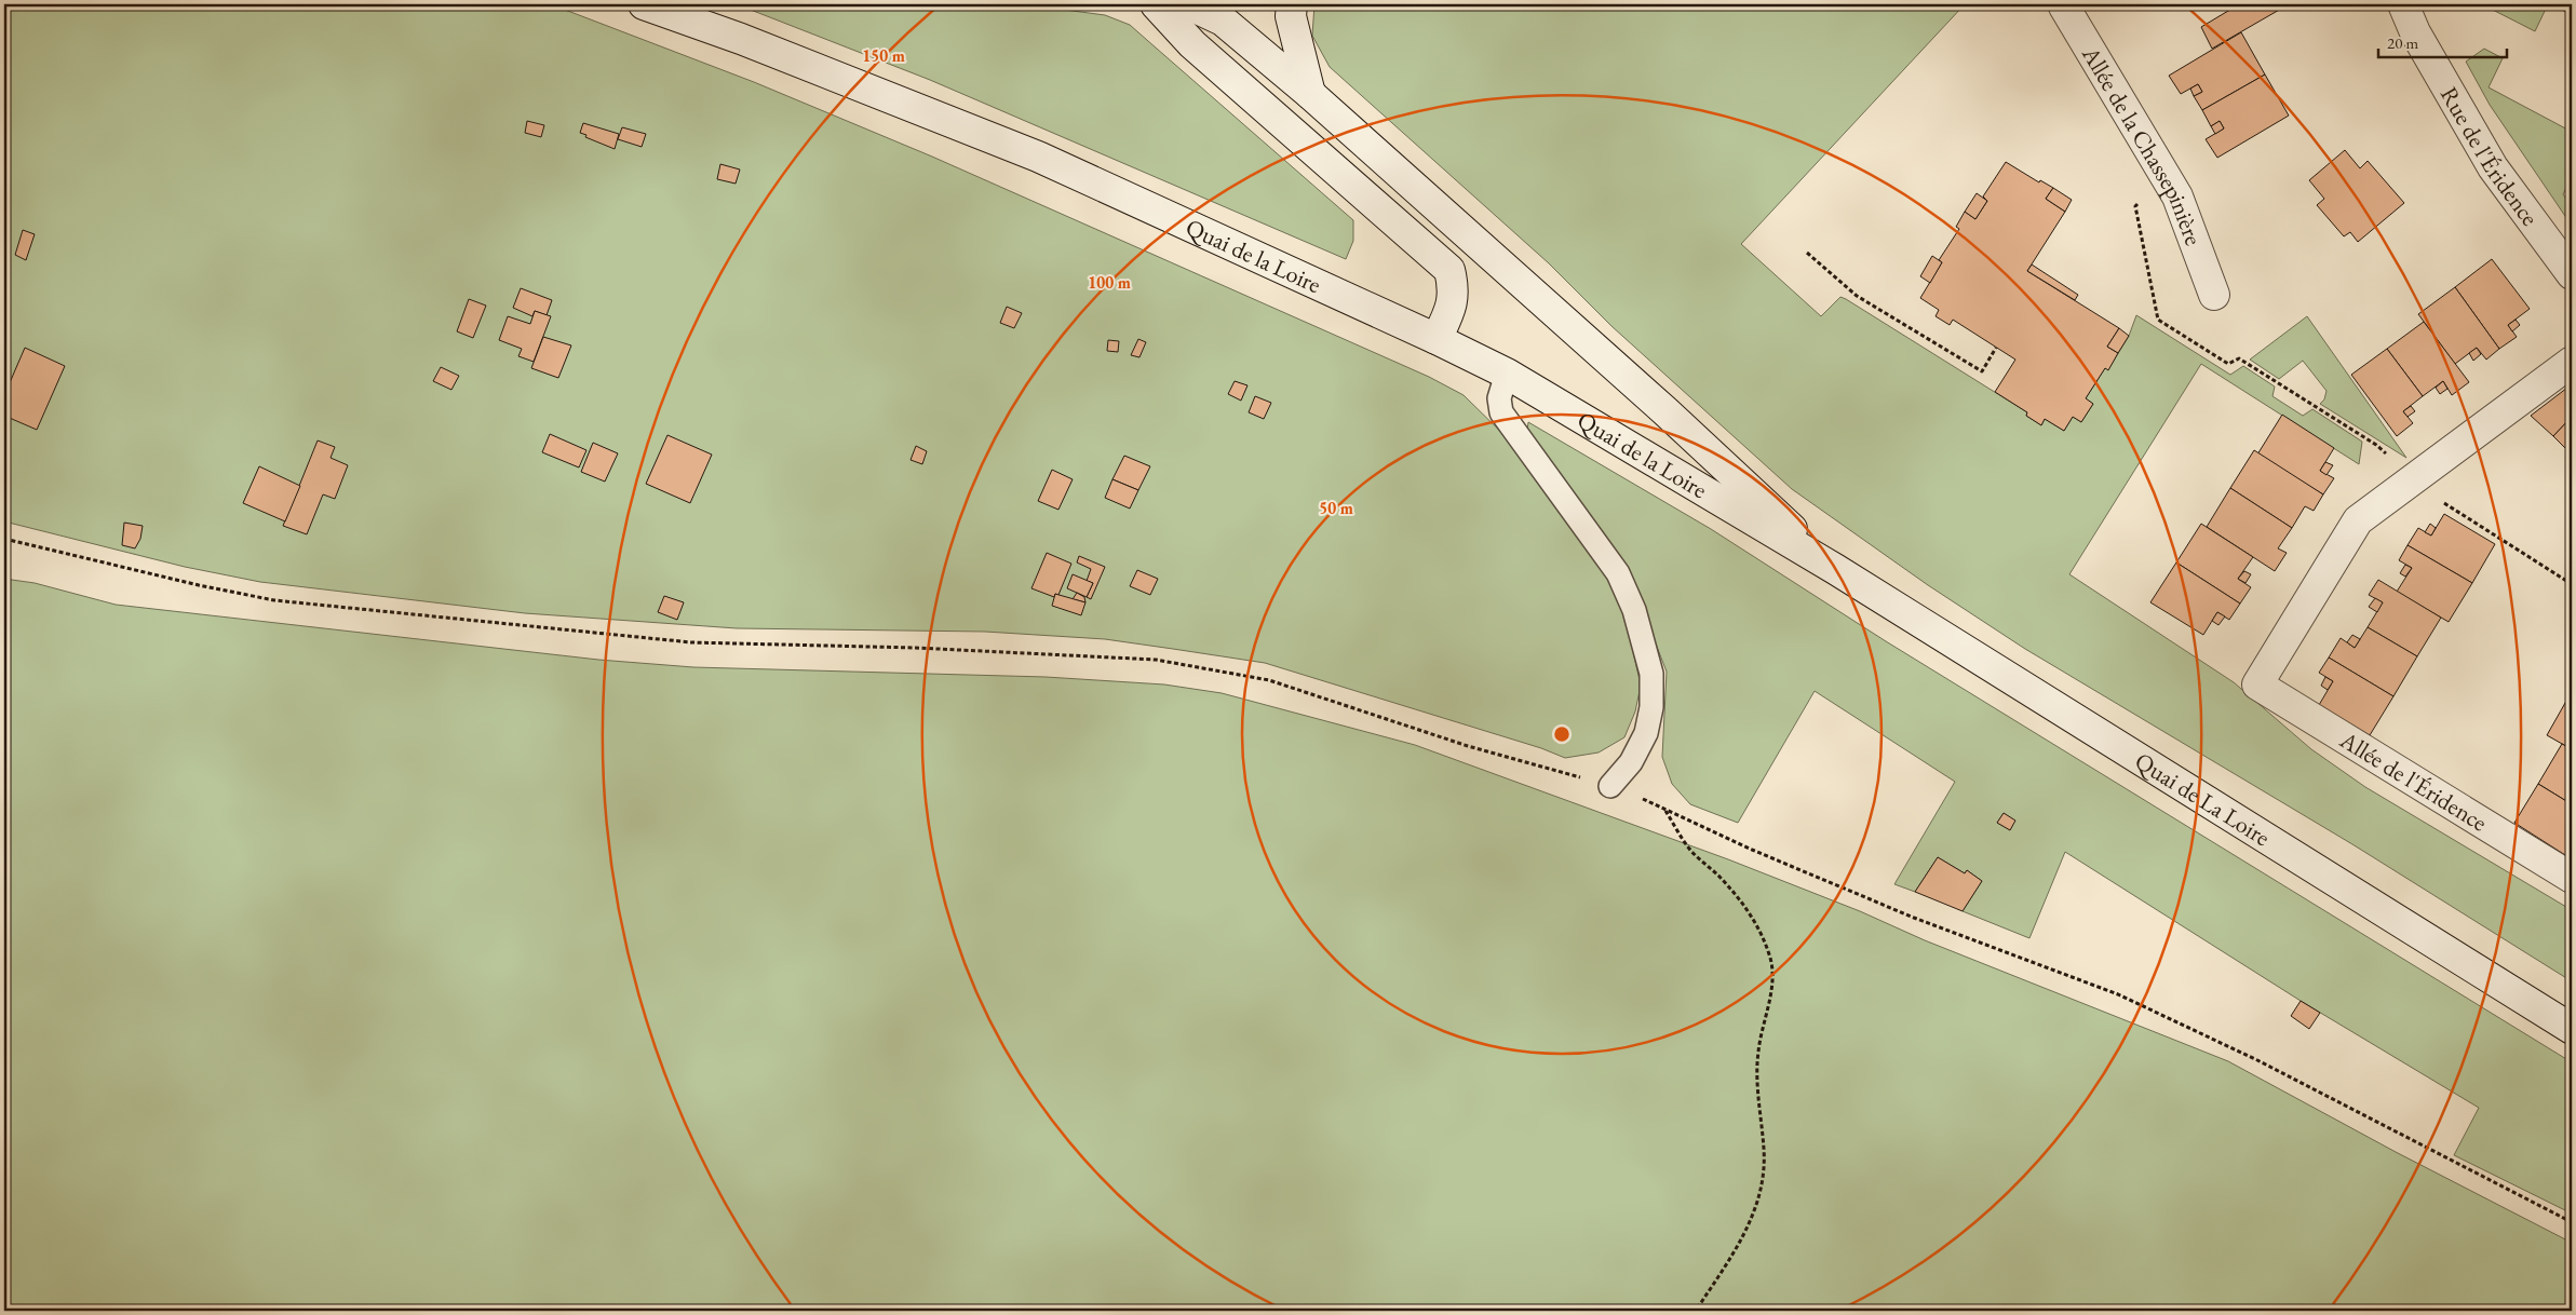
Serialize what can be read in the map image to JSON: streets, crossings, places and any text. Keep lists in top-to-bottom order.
{
  "streets": {
    "main road": [
      "Allée de la Chassepinière",
      "Rue de l'Éridence",
      "Quai de la Loire",
      "Allée de l'Éridence",
      "Quai de La Loire"
    ]
  },
  "crossings": [
    ["Quai de la Loire", "Quai de La Loire"]
  ],
  "scale_bar": "20 m",
  "rings": ["150 m", "100 m", "50 m"]
}
